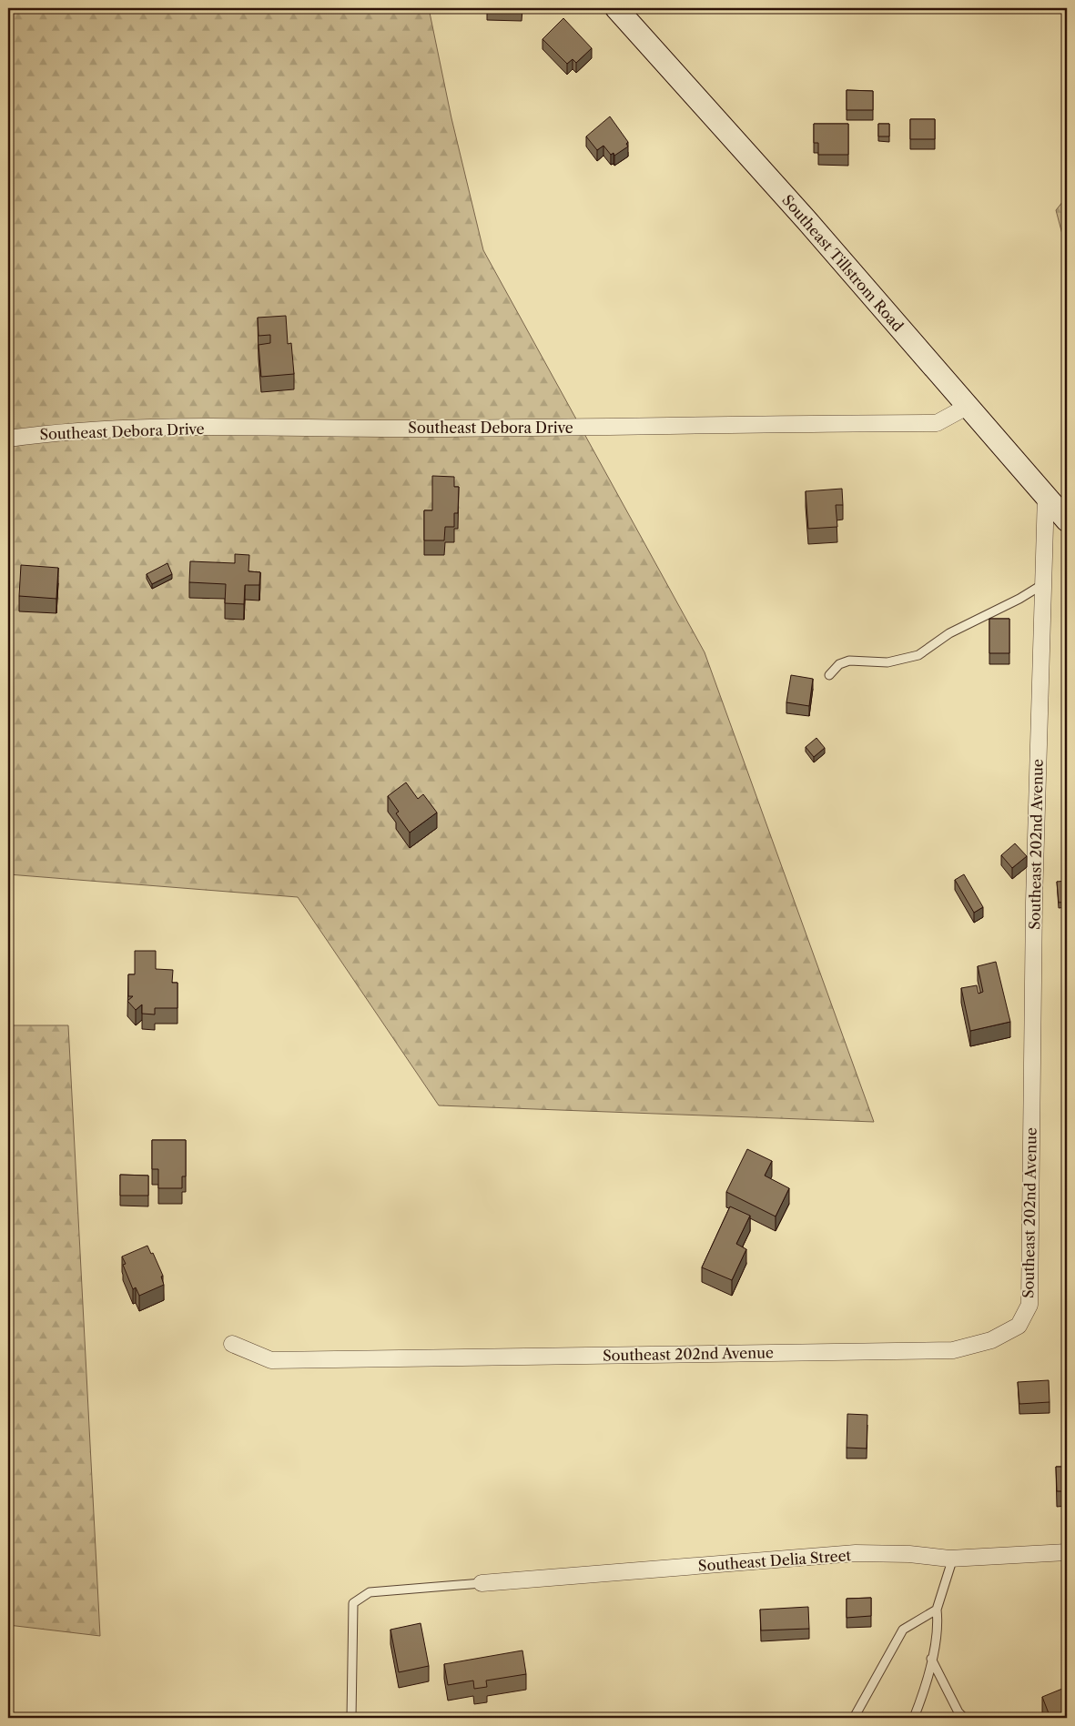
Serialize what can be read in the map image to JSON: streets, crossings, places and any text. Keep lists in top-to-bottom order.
{
  "streets": {
    "main road": ["Southeast Tillstrom Road"],
    "street": ["Southeast Debora Drive", "Southeast 202nd Avenue", "Southeast Delia Street"]
  },
  "crossings": [
    ["Southeast Tillstrom Road", "Southeast Debora Drive"],
    ["Southeast Tillstrom Road", "Southeast 202nd Avenue"]
  ]
}
